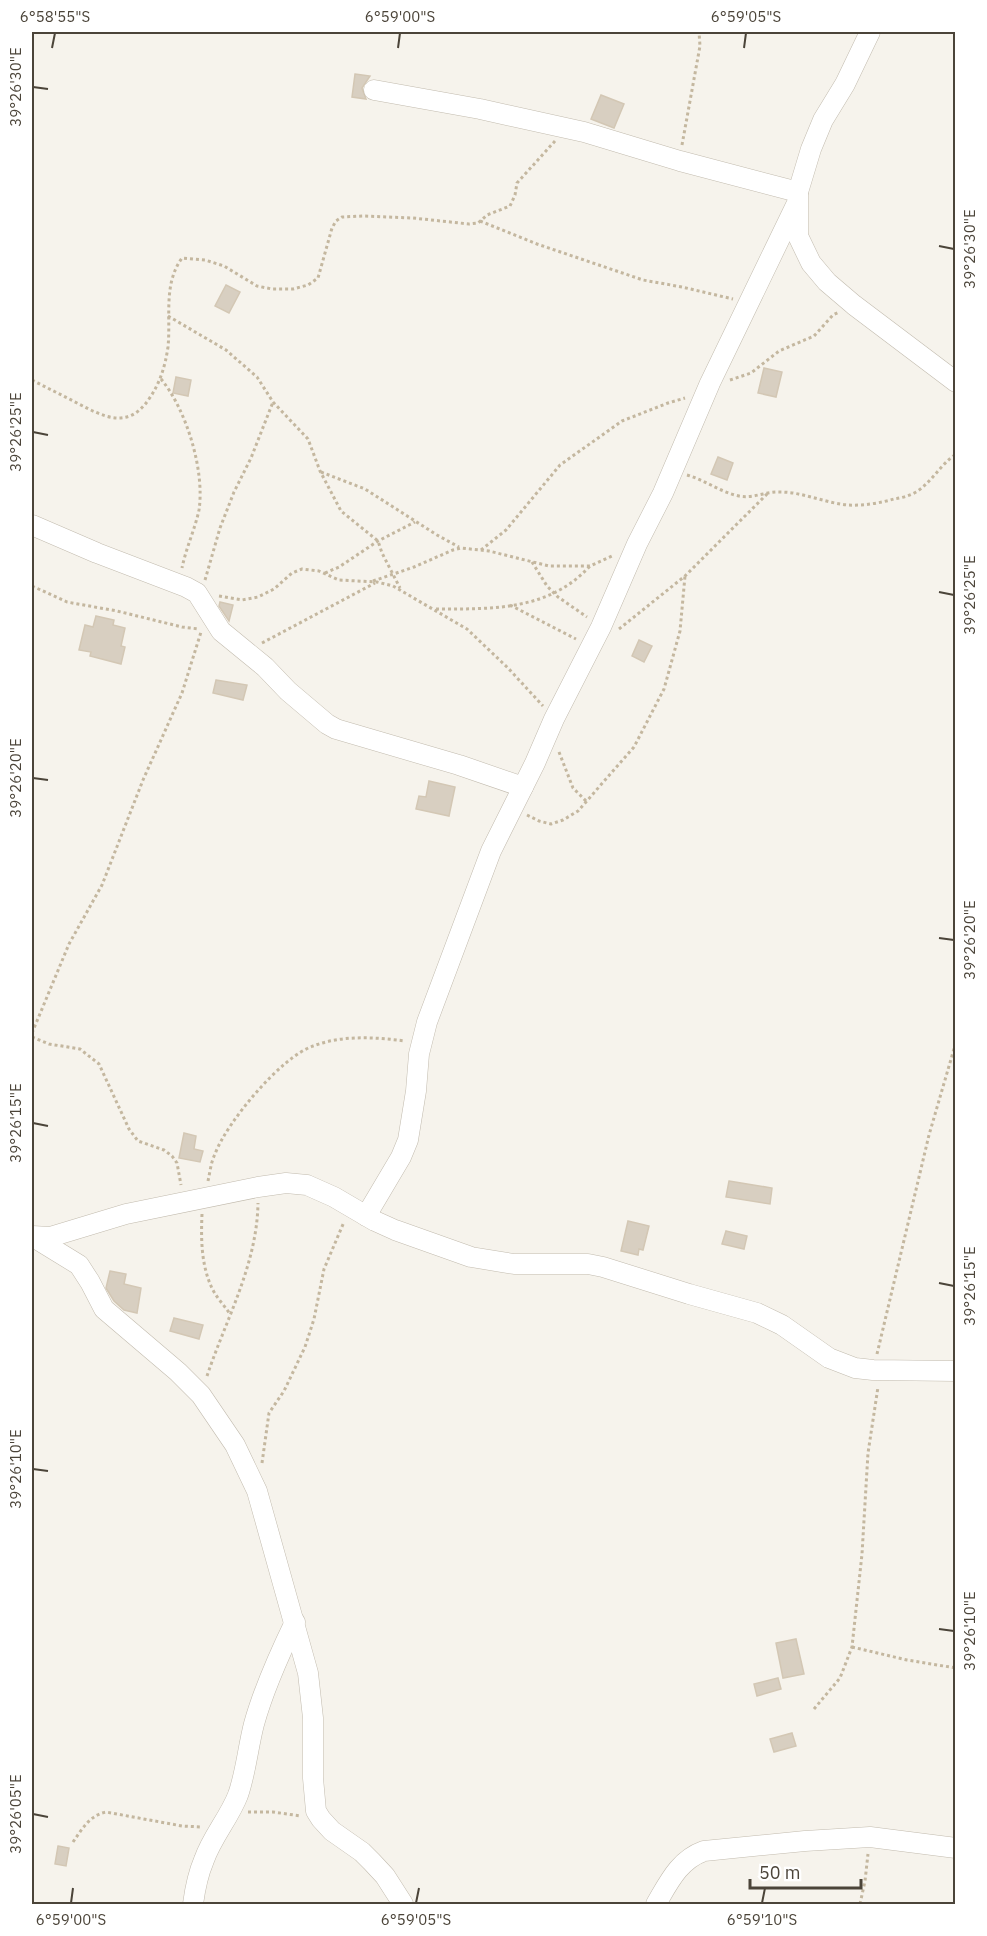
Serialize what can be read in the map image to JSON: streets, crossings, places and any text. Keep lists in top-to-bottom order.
{
  "scale_bar": "50 m",
  "coordinates": [
    "6°58'55\"S",
    "6°59'00\"S",
    "6°59'05\"S",
    "39°26'30\"E",
    "39°26'25\"E",
    "39°26'20\"E",
    "39°26'15\"E",
    "39°26'10\"E",
    "39°26'05\"E",
    "6°59'10\"S"
  ]
}
